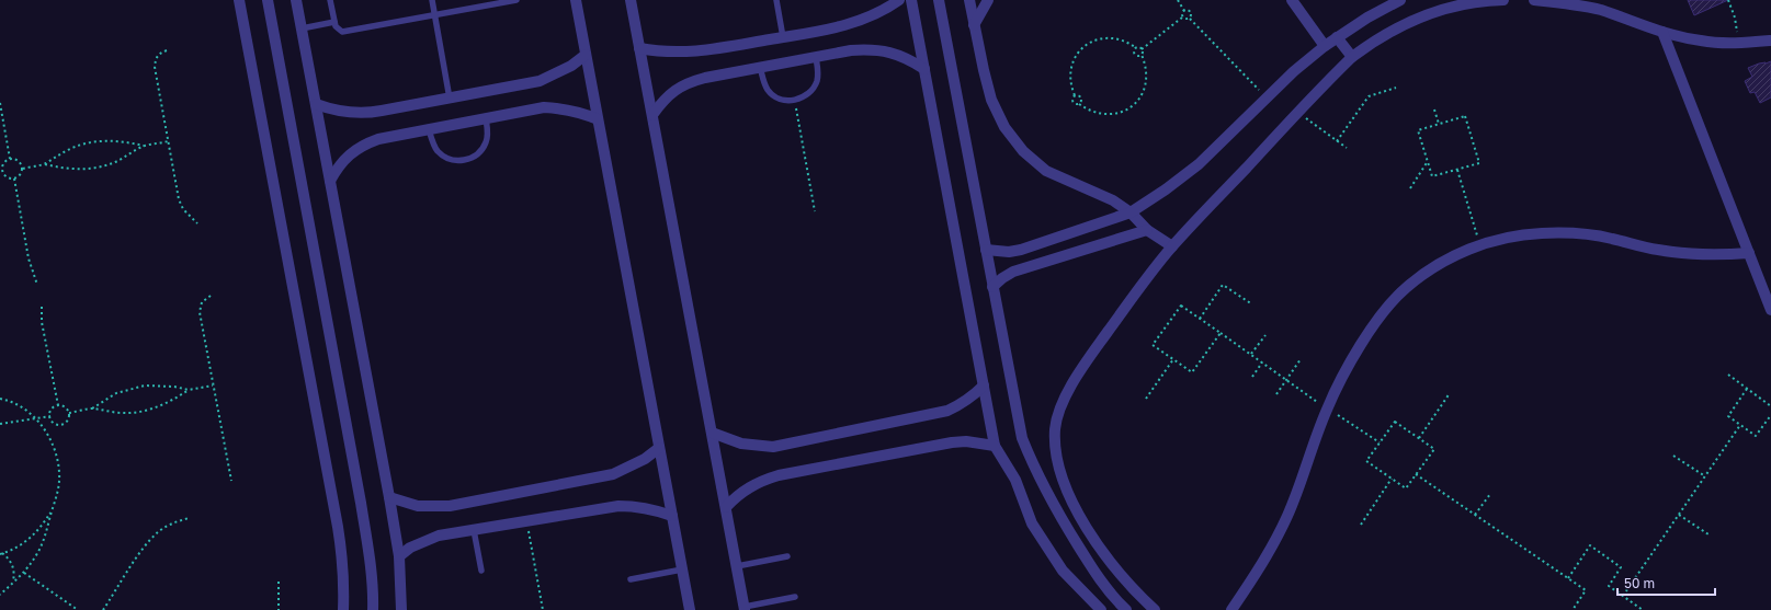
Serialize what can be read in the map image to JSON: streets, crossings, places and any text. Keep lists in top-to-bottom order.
{
  "scale_bar": "50 m"
}
